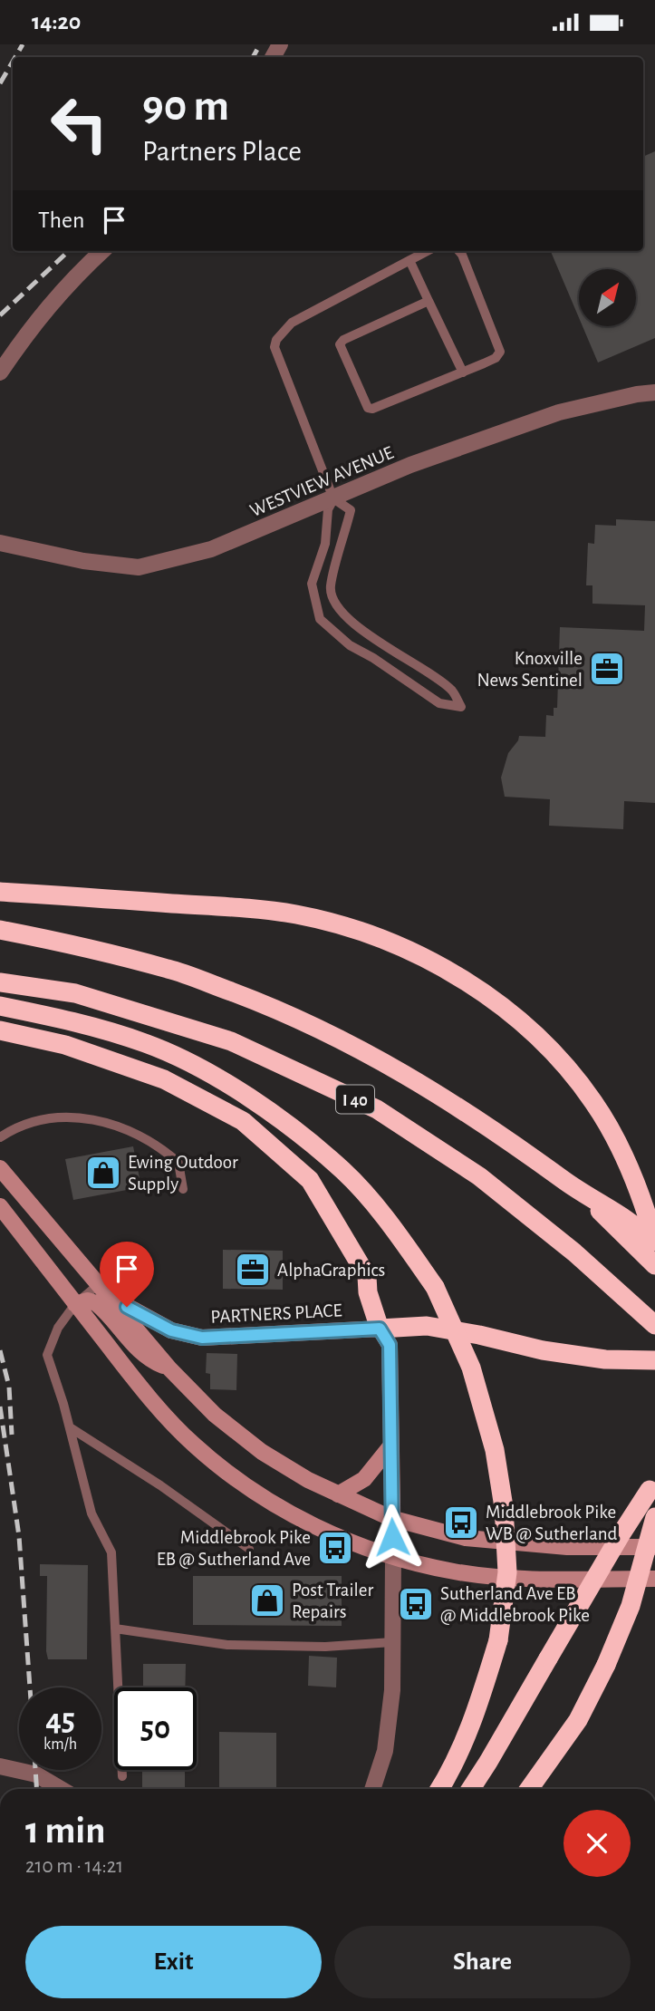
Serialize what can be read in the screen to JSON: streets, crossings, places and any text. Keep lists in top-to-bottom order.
{
  "streets": {
    "highway": ["I 40"],
    "main road": ["PARTNERS PLACE"],
    "street": ["WESTVIEW AVENUE"]
  },
  "places": {
    "office": ["Knoxville News Sentinel", "AlphaGraphics"],
    "shop": ["Ewing Outdoor Supply", "Post Trailer Repairs"],
    "bus stop": ["Middlebrook Pike WB @ Sutherland", "Middlebrook Pike EB @ Sutherland Ave", "Sutherland Ave EB @ Middlebrook Pike"]
  },
  "north": "top right",
  "page": {
    "status": "14:20",
    "turn": ["90 m", "Partners Place"],
    "then": "Then",
    "speed": "45 km/h",
    "limit": "50",
    "heading": ["1 min", "210 m · 14:21"],
    "buttons": ["Exit", "Share"]
  }
}
